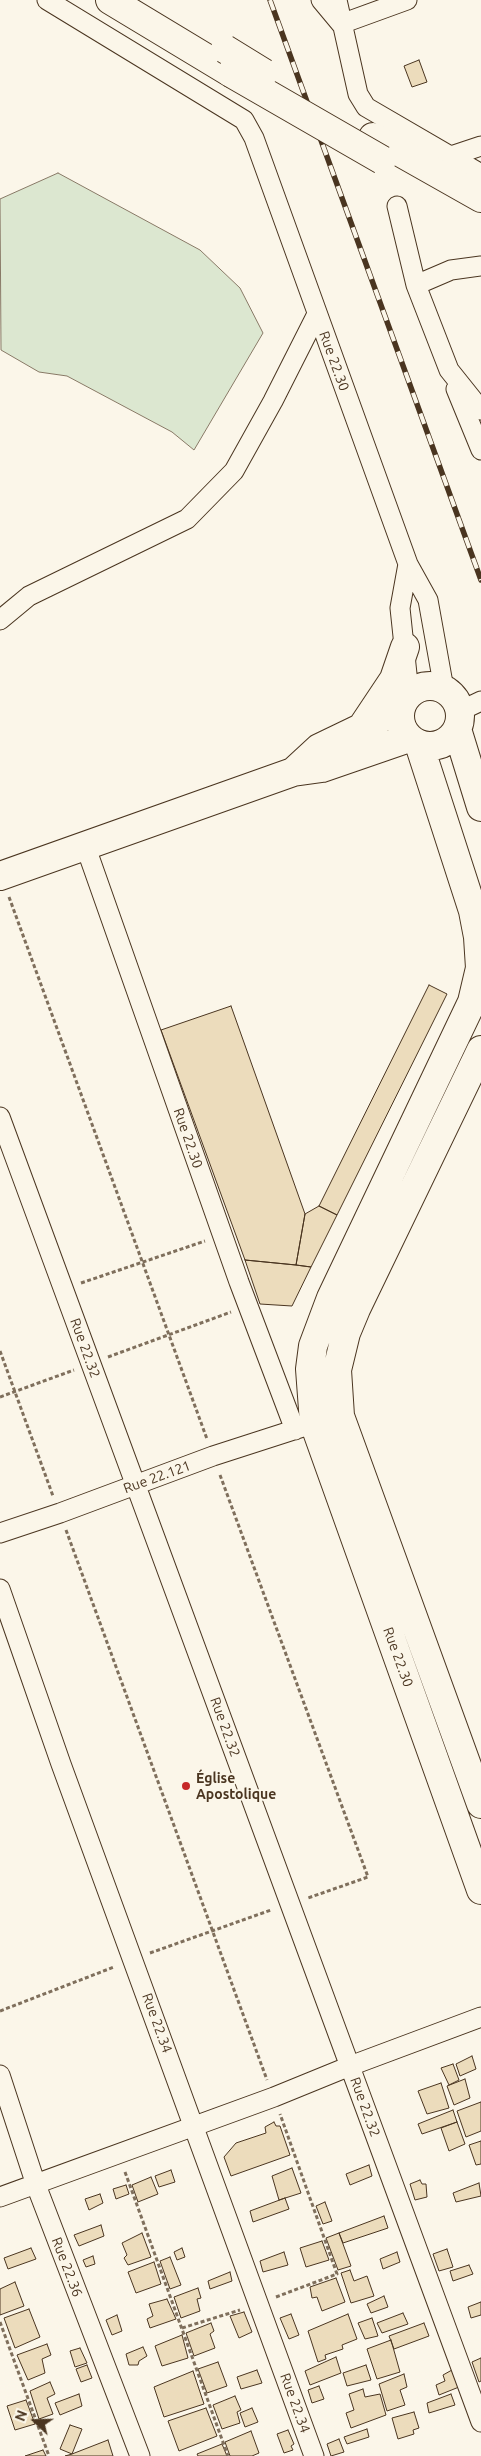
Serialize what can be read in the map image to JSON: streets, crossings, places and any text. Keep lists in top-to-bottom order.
{
  "streets": {
    "street": [
      "Rue 22.30",
      "Rue 22.32",
      "Rue 22.121",
      "Rue 22.34",
      "Rue 22.36"
    ]
  },
  "crossings": [
    ["Rue 22.30", "Rue 22.121"],
    ["Rue 22.32", "Rue 22.121"]
  ],
  "places": ["Église Apostolique"],
  "north": "left"
}
